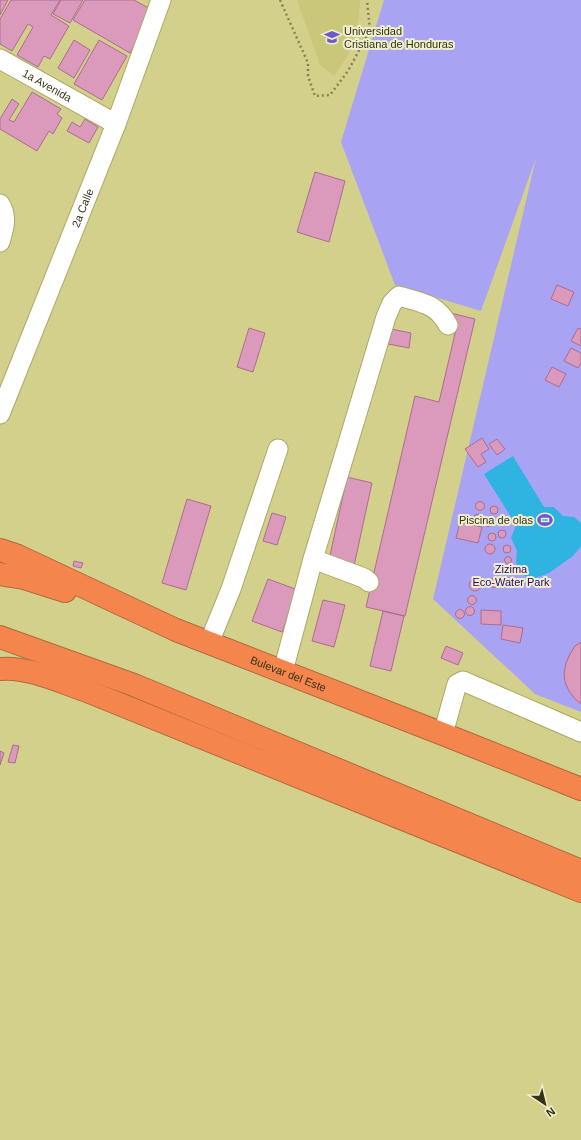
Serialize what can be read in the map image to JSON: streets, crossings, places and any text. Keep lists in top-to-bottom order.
{
  "streets": {
    "highway": ["Bulevar del Este"],
    "street": ["1a Avenida", "2a Calle"]
  },
  "crossings": [
    ["1a Avenida", "2a Calle"]
  ],
  "parks": ["Zizima Eco-Water Park"],
  "places": {
    "school or university": ["Universidad Cristiana de Honduras"],
    "sports": ["Piscina de olas"]
  },
  "north": "bottom right"
}
